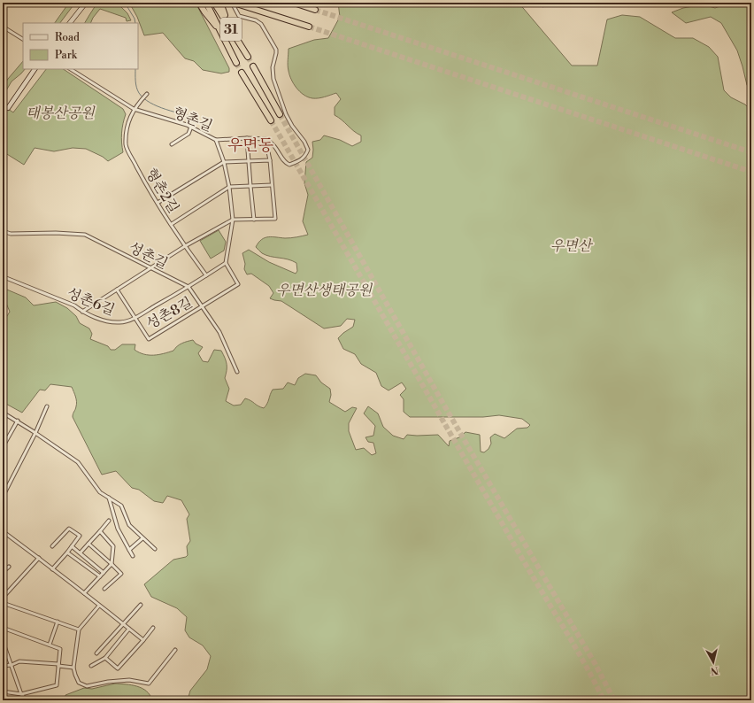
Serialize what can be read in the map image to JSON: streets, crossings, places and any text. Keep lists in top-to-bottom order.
{
  "streets": {
    "highway": ["31"],
    "street": [
      "형촌길",
      "형촌2길",
      "성촌길",
      "성촌6길",
      "성촌8길"
    ]
  },
  "crossings": [
    ["형촌길", "형촌2길"],
    ["성촌길", "성촌6길"],
    ["성촌길", "성촌8길"],
    ["성촌6길", "성촌8길"]
  ],
  "districts": ["우면동"],
  "parks": ["태봉산공원", "우면산", "우면산생태공원"],
  "legend": ["Road", "Park"],
  "north": "bottom"
}
